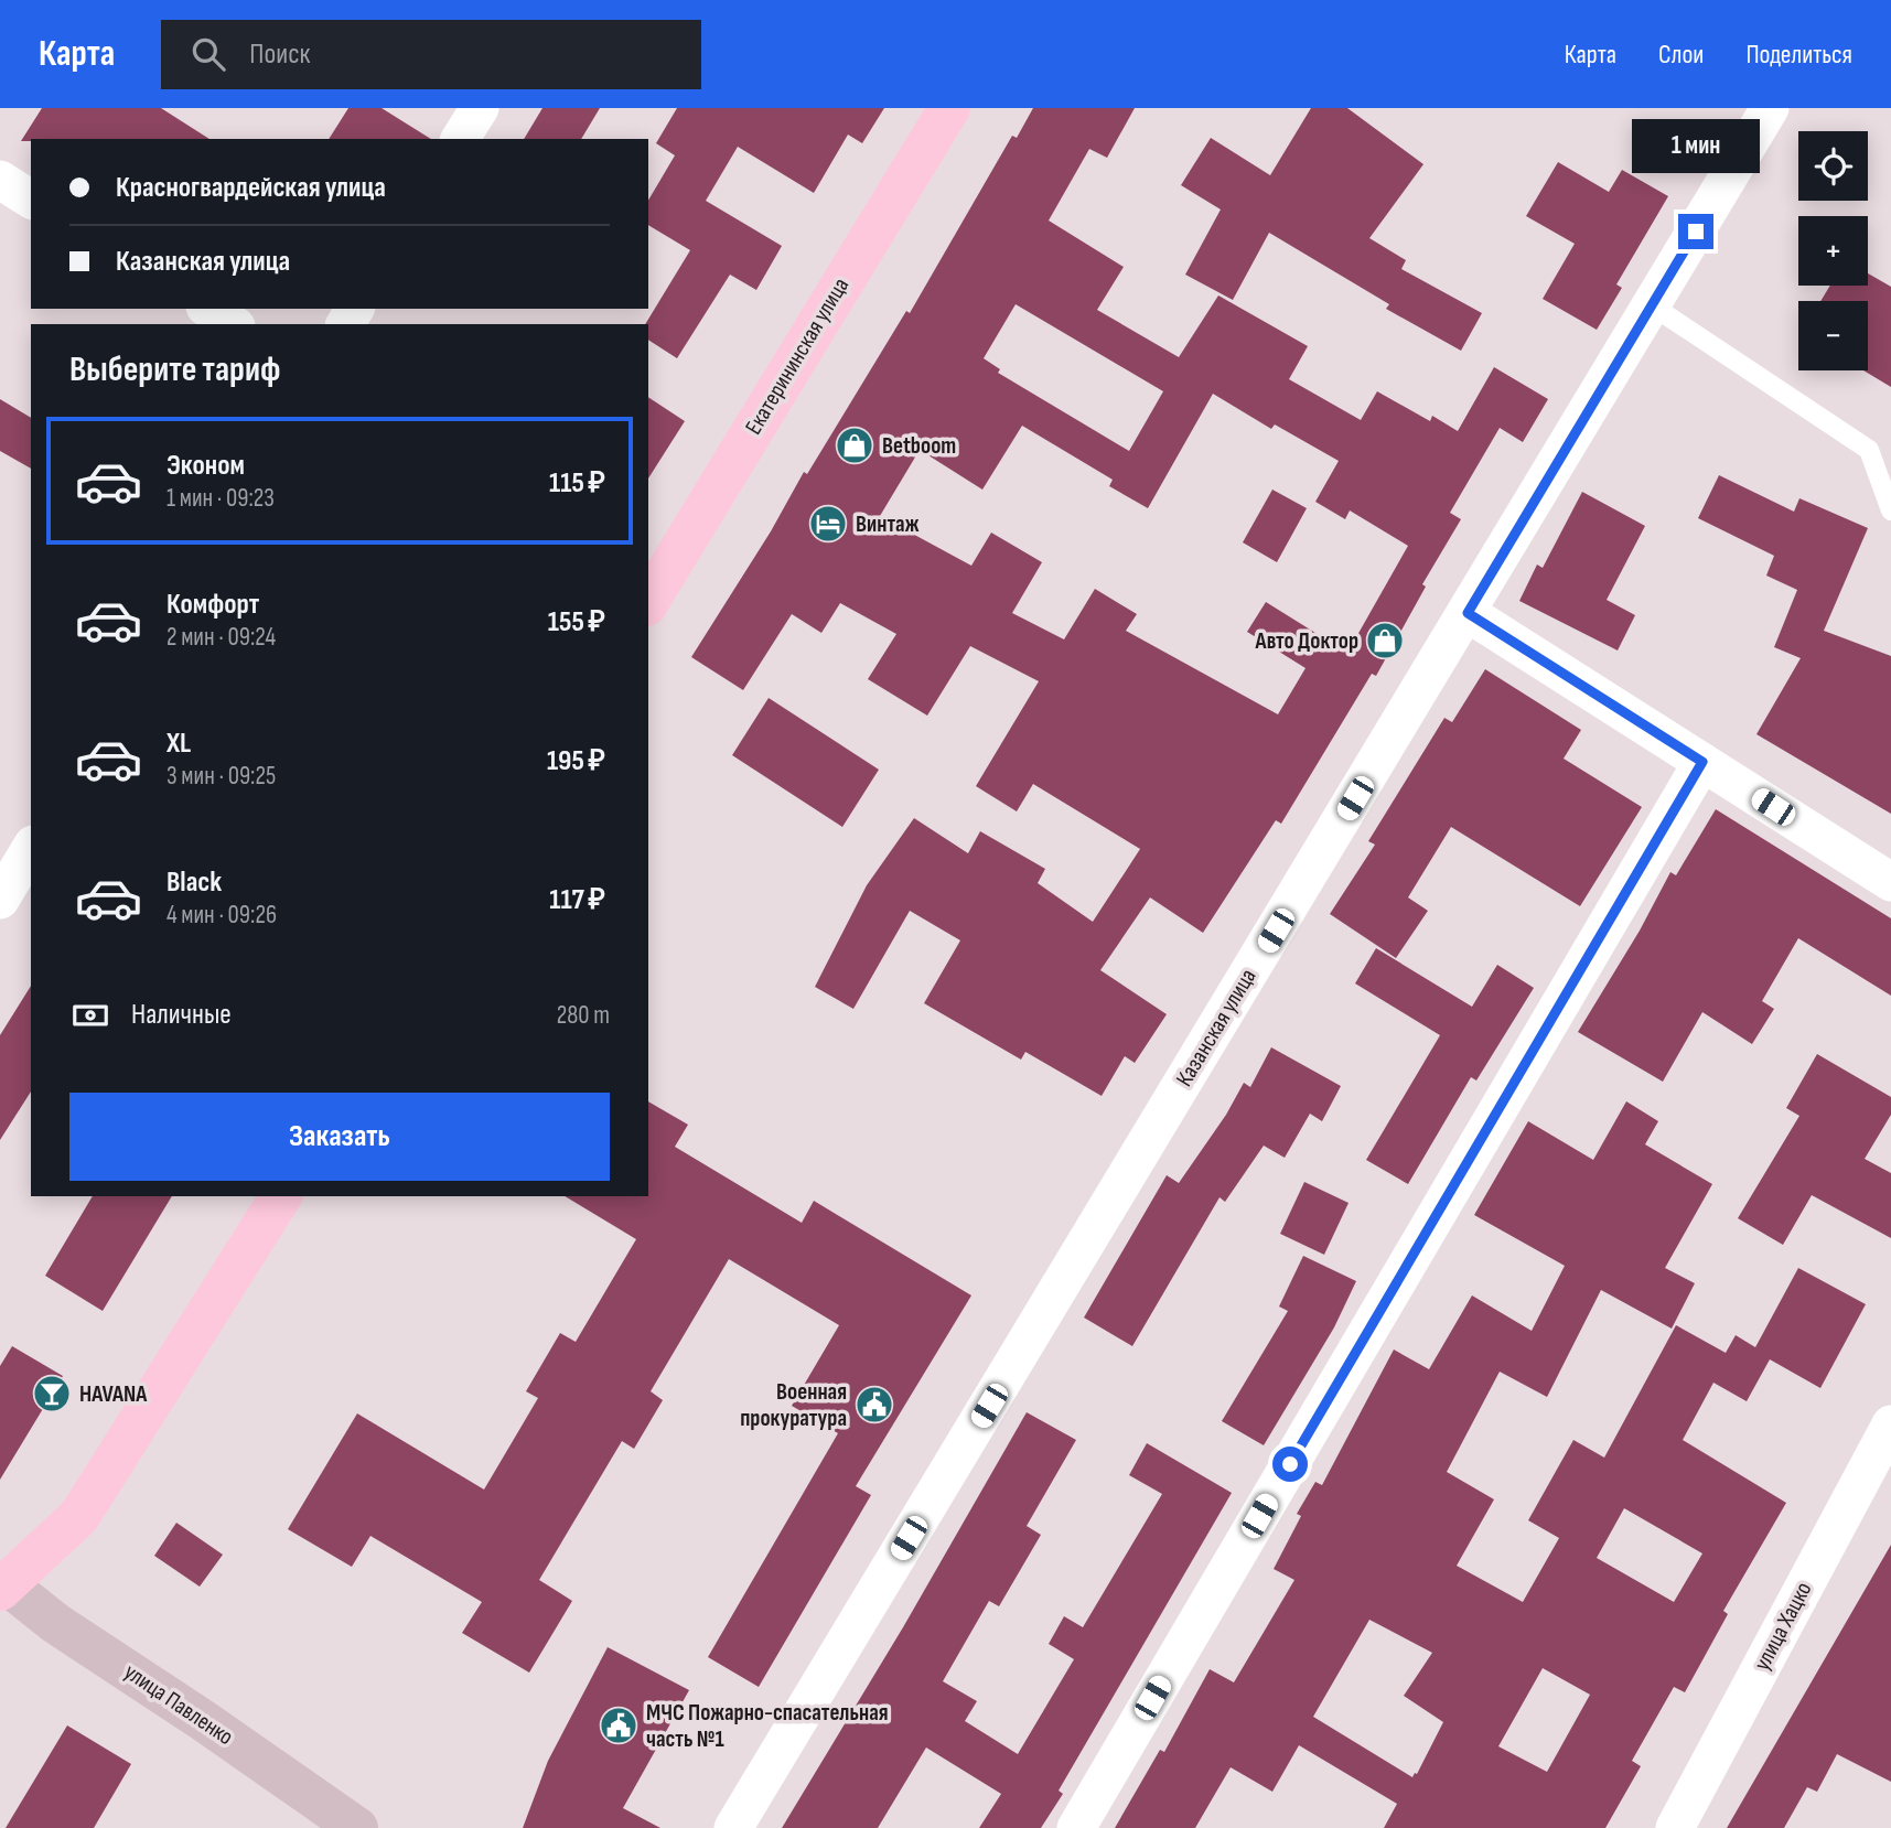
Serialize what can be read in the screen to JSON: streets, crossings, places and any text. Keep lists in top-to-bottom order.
{
  "streets": {
    "main road": ["Екатерининская улица", "улица Павленко"],
    "street": ["Казанская улица", "улица Хацко"]
  },
  "places": {
    "shop": ["Betboom", "Авто Доктор"],
    "hotel": ["Винтаж"],
    "bar": ["HAVANA"],
    "public building": ["Военная прокуратура", "МЧС Пожарно-спасательная часть №1"]
  },
  "page": {
    "header": "Карта",
    "search": "Поиск",
    "nav": ["Карта", "Слои", "Поделиться"],
    "bubble": "1 мин",
    "map_buttons": ["+", "−"],
    "banner": ["Красногвардейская улица", "Казанская улица"],
    "heading": "Выберите тариф",
    "list": [
      {
        "name": "Эконом",
        "note": "1 мин · 09:23",
        "value": "115 ₽"
      },
      {
        "name": "Комфорт",
        "note": "2 мин · 09:24",
        "value": "155 ₽"
      },
      {
        "name": "XL",
        "note": "3 мин · 09:25",
        "value": "195 ₽"
      },
      {
        "name": "Black",
        "note": "4 мин · 09:26",
        "value": "117 ₽"
      }
    ],
    "pay": ["Наличные", "280 m"],
    "buttons": "Заказать"
  }
}
